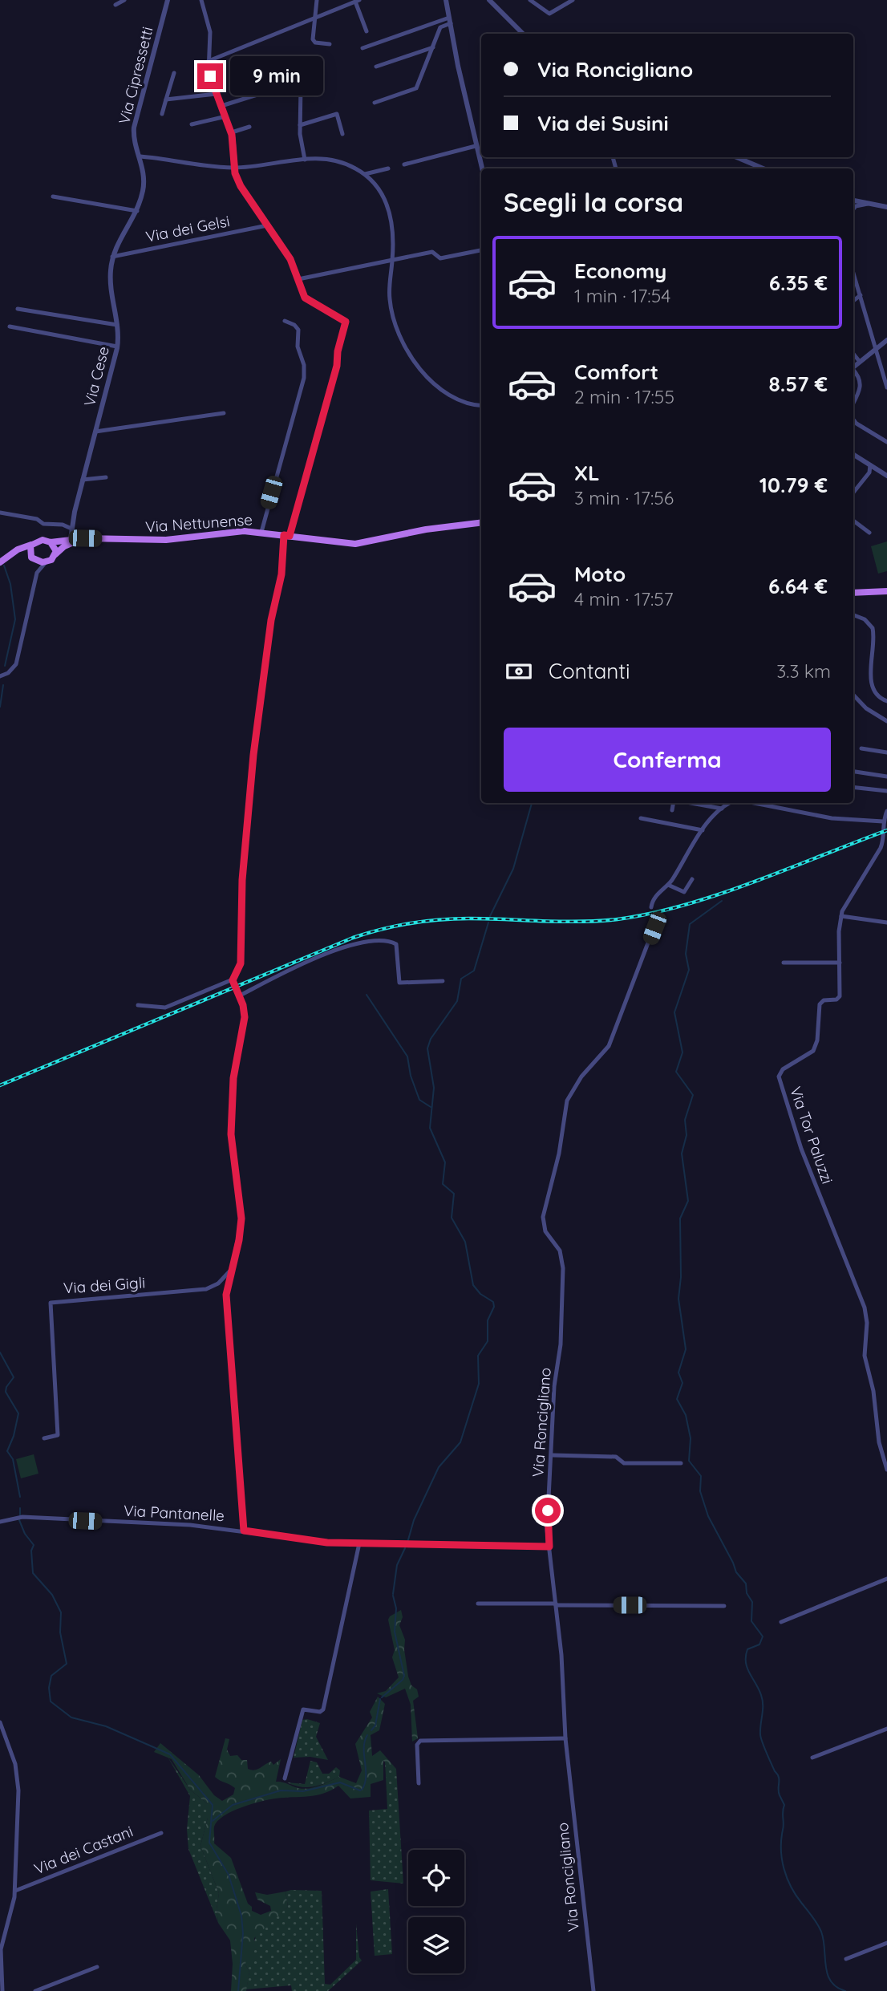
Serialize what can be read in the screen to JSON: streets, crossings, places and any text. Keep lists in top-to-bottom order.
{
  "streets": {
    "main road": ["Via Nettunense"],
    "street": [
      "Via Cipressetti",
      "Via dei Gelsi",
      "Via Cese",
      "Via Tor Paluzzi",
      "Via dei Gigli",
      "Via Roncigliano",
      "Via Pantanelle",
      "Via dei Castani"
    ]
  },
  "crossings": [
    ["Via Cipressetti", "Via Cese"],
    ["Via dei Gelsi", "Via Cese"],
    ["Via Cese", "Via Nettunense"],
    ["Via Roncigliano", "Via Pantanelle"]
  ],
  "page": {
    "banner": ["Via Roncigliano", "Via dei Susini"],
    "bubble": "9 min",
    "heading": "Scegli la corsa",
    "list": [
      {
        "name": "Economy",
        "note": "1 min · 17:54",
        "value": "6.35 €"
      },
      {
        "name": "Comfort",
        "note": "2 min · 17:55",
        "value": "8.57 €"
      },
      {
        "name": "XL",
        "note": "3 min · 17:56",
        "value": "10.79 €"
      },
      {
        "name": "Moto",
        "note": "4 min · 17:57",
        "value": "6.64 €"
      }
    ],
    "pay": ["Contanti", "3.3 km"],
    "buttons": "Conferma"
  }
}
